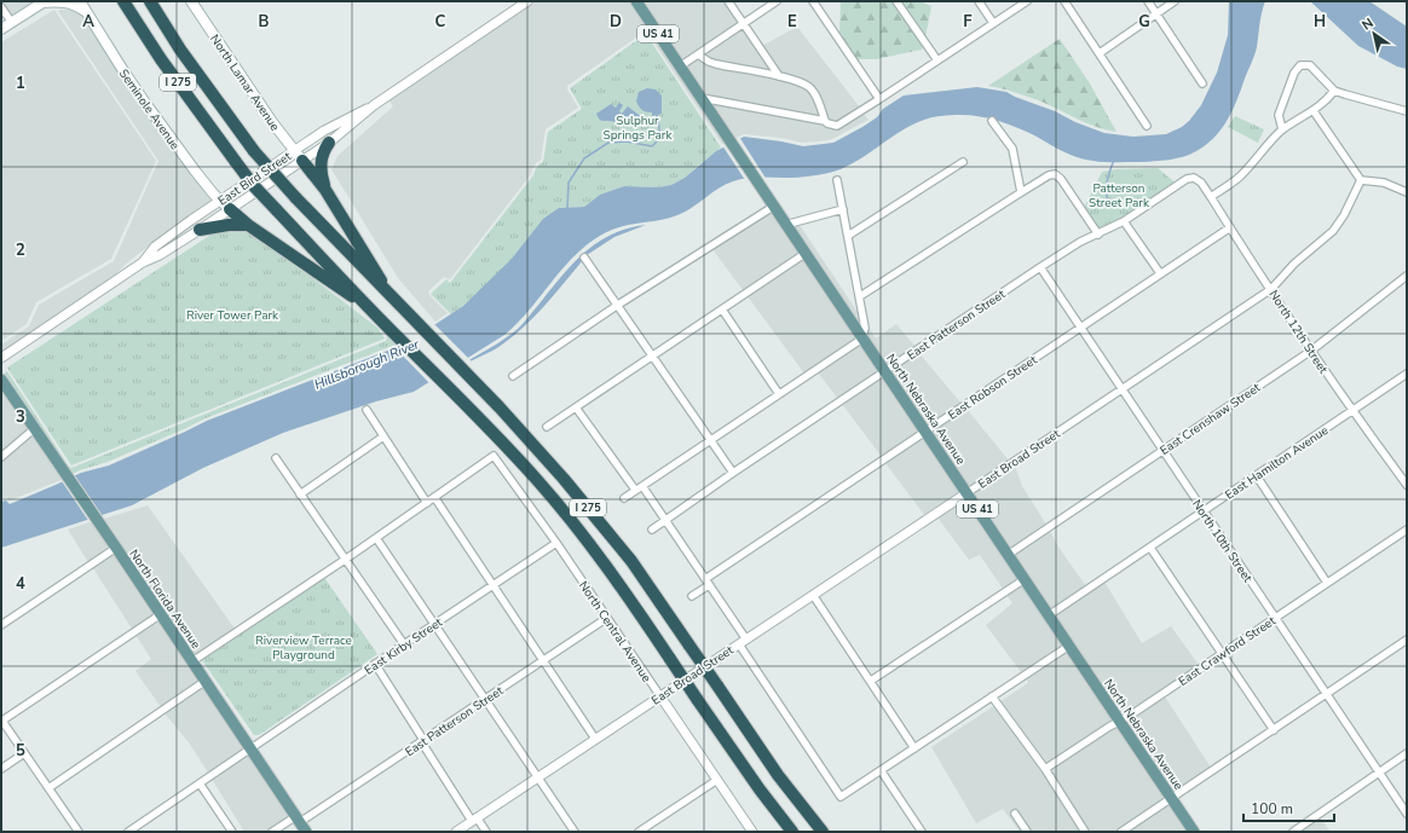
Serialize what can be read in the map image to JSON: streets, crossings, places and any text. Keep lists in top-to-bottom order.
{
  "streets": {
    "highway": ["I 275"],
    "main road": [
      "US 41",
      "North Lamar Avenue",
      "Seminole Avenue",
      "North Nebraska Avenue",
      "North Florida Avenue"
    ],
    "street": [
      "East Bird Street",
      "East Patterson Street",
      "North 12th Street",
      "East Robson Street",
      "East Crenshaw Street",
      "East Broad Street",
      "East Hamilton Avenue",
      "North 10th Street",
      "North Central Avenue",
      "East Kirby Street",
      "East Crawford Street"
    ]
  },
  "crossings": [
    ["North Lamar Avenue", "East Bird Street"],
    ["Seminole Avenue", "East Bird Street"],
    ["East Patterson Street", "North 12th Street"],
    ["East Patterson Street", "North Nebraska Avenue"],
    ["East Patterson Street", "North 10th Street"],
    ["East Patterson Street", "North Florida Avenue"],
    ["East Patterson Street", "North Central Avenue"],
    ["North 12th Street", "East Robson Street"],
    ["North 12th Street", "East Crenshaw Street"],
    ["North 12th Street", "East Broad Street"],
    ["North 12th Street", "East Hamilton Avenue"],
    ["East Robson Street", "North Nebraska Avenue"],
    ["East Robson Street", "North 10th Street"],
    ["North Nebraska Avenue", "East Crenshaw Street"],
    ["North Nebraska Avenue", "East Broad Street"],
    ["North Nebraska Avenue", "East Hamilton Avenue"],
    ["North Nebraska Avenue", "East Crawford Street"],
    ["East Crenshaw Street", "North 10th Street"],
    ["East Broad Street", "North 10th Street"],
    ["East Broad Street", "North Central Avenue"],
    ["East Hamilton Avenue", "North 10th Street"],
    ["North 10th Street", "East Crawford Street"],
    ["North Florida Avenue", "East Kirby Street"],
    ["North Central Avenue", "East Kirby Street"]
  ],
  "water": ["Hillsborough River"],
  "parks": [
    "Sulphur Springs Park",
    "Patterson Street Park",
    "River Tower Park",
    "Riverview Terrace Playground"
  ],
  "scale_bar": "100 m",
  "north": "top left",
  "grid": {
    "columns": [
      "A",
      "B",
      "C",
      "D",
      "E",
      "F",
      "G",
      "H"
    ],
    "rows": [
      "1",
      "2",
      "3",
      "4",
      "5"
    ]
  }
}
